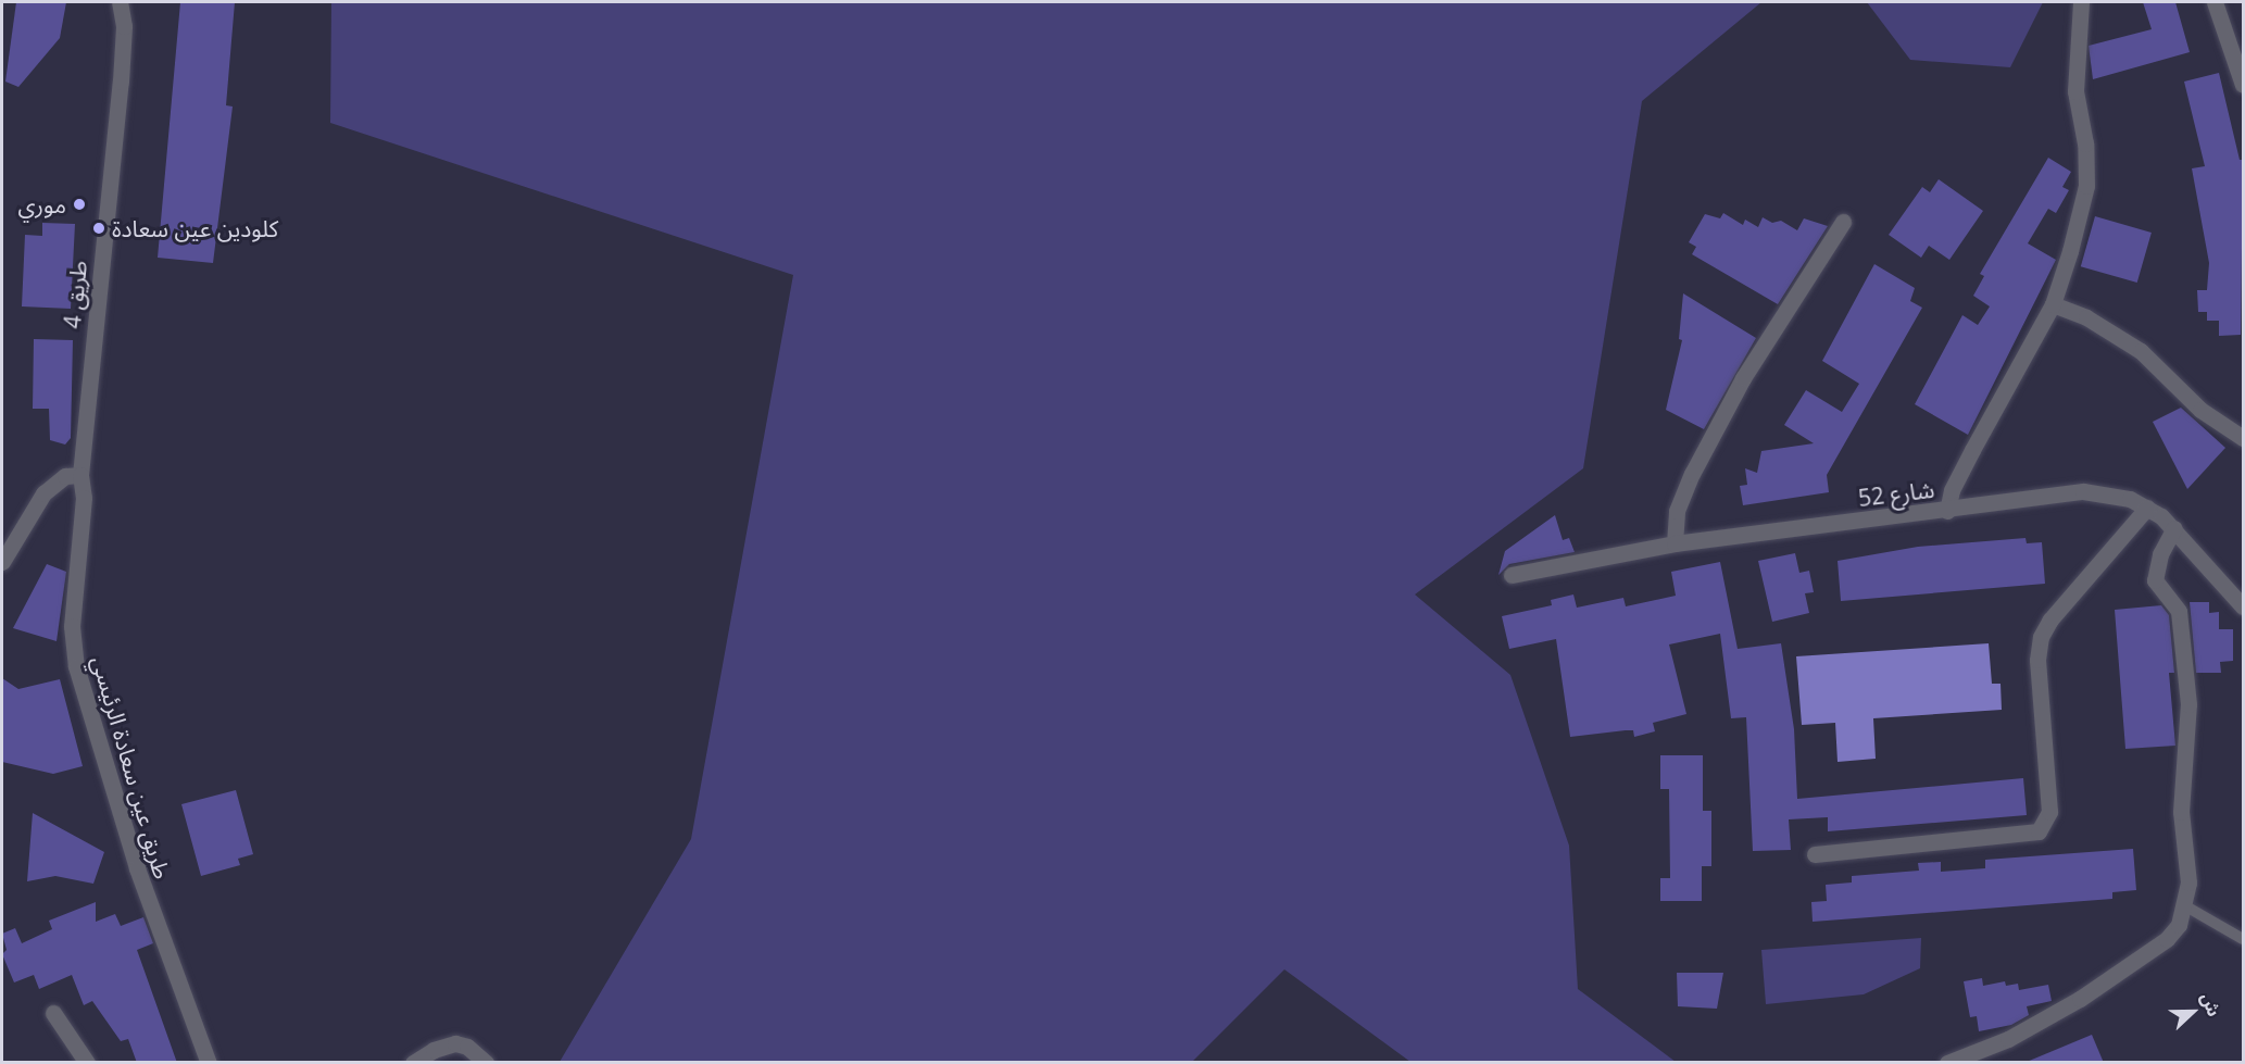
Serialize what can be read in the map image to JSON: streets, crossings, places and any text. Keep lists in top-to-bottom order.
{
  "streets": {
    "street": ["طريق 4", "شارع 52", "طريق عين سعادة الرئيسي"]
  },
  "crossings": [
    ["طريق 4", "طريق عين سعادة الرئيسي"]
  ],
  "places": ["موري", "كلودين عين سعادة"],
  "north": "right"
}
